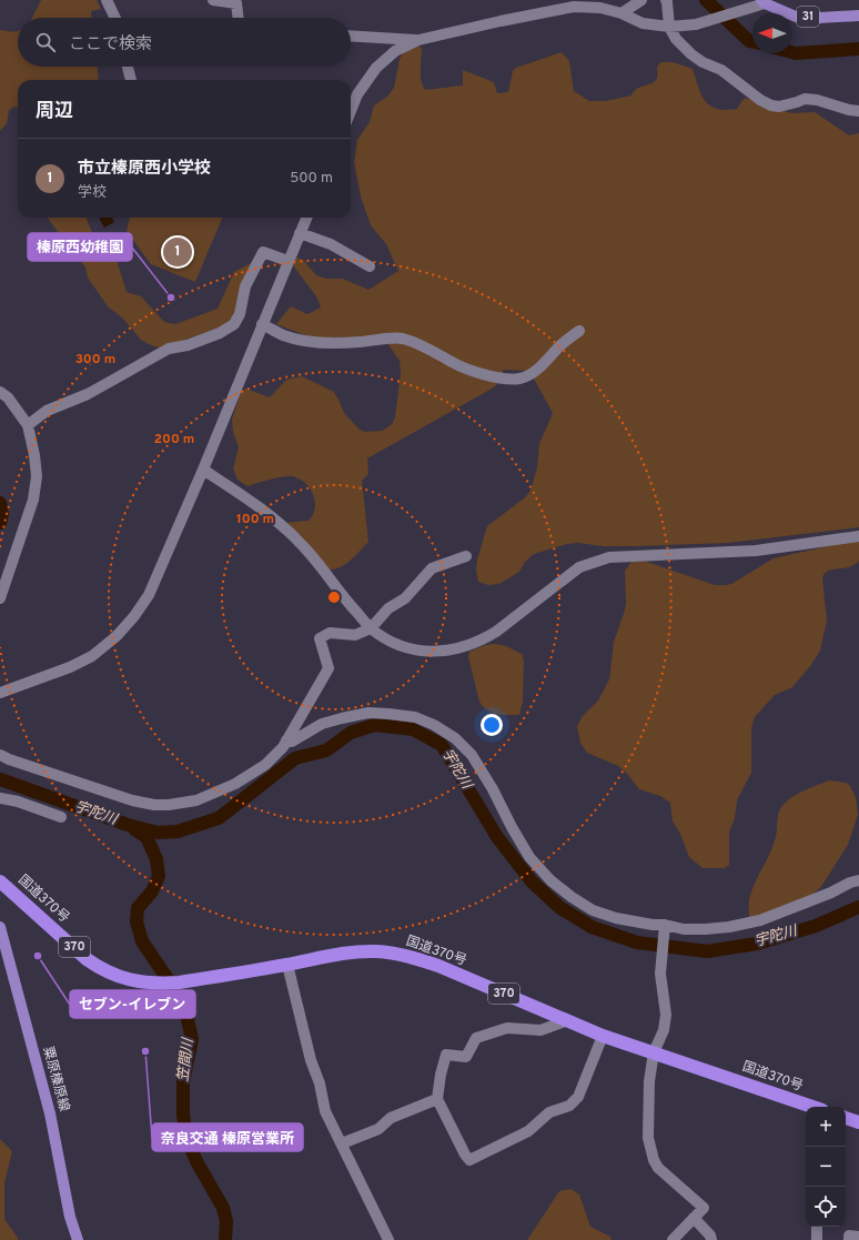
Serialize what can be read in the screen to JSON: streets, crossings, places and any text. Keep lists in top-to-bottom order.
{
  "streets": {
    "highway": ["国道370号", "370"],
    "main road": ["31", "粟原榛原線"]
  },
  "water": ["宇陀川", "笠間川"],
  "places": ["榛原西幼稚園", "セブン-イレブン", "奈良交通 榛原営業所"],
  "north": "left",
  "page": {
    "search": "ここで検索",
    "heading": "周辺",
    "list": [
      {
        "mark": "1",
        "name": "市立榛原西小学校",
        "note": "学校",
        "value": "500 m"
      }
    ],
    "pins": "1",
    "map_buttons": ["+", "−"]
  },
  "rings": ["300 m", "200 m", "100 m"]
}
